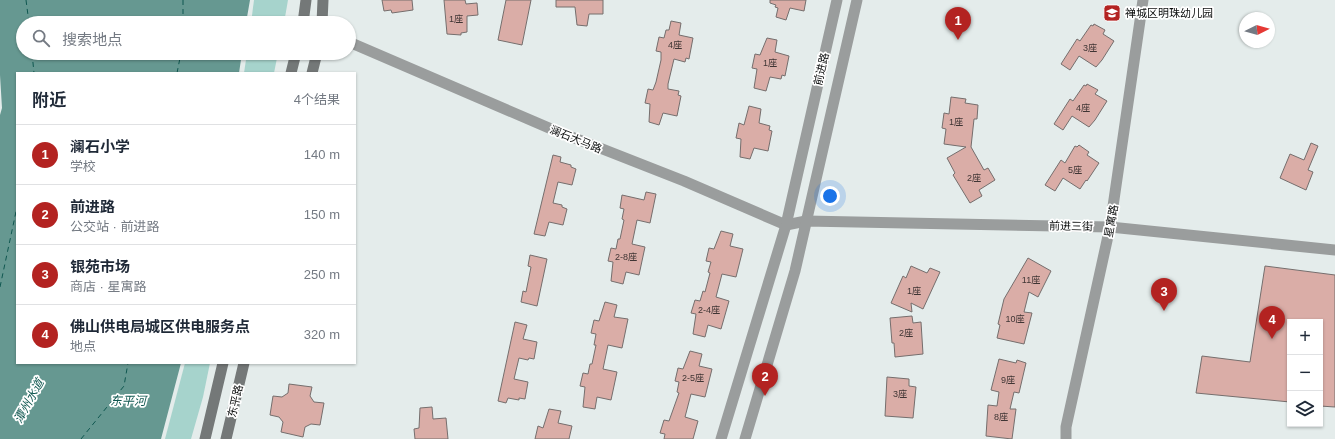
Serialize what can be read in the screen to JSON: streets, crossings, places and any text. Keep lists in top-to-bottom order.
{
  "streets": {
    "main road": ["东平路"],
    "street": [
      "前进路",
      "澜石大马路",
      "星寓路",
      "前进三街"
    ]
  },
  "crossings": [
    ["前进路", "澜石大马路"],
    ["前进路", "前进三街"],
    ["星寓路", "前进三街"]
  ],
  "water": ["潭州水道", "东平河"],
  "places": {
    "school or university": ["禅城区明珠幼儿园"]
  },
  "house_numbers": [
    "1座",
    "4座",
    "3座",
    "1座",
    "4座",
    "1座",
    "5座",
    "2座",
    "2-8座",
    "11座",
    "1座",
    "2-4座",
    "10座",
    "2座",
    "2-5座",
    "9座",
    "3座",
    "8座"
  ],
  "north": "right",
  "page": {
    "pins": [
      "1",
      "3",
      "4",
      "2"
    ],
    "search": "搜索地点",
    "heading": ["附近", "4个结果"],
    "list": [
      {
        "mark": "1",
        "name": "澜石小学",
        "note": "学校",
        "value": "140 m"
      },
      {
        "mark": "2",
        "name": "前进路",
        "note": "公交站 · 前进路",
        "value": "150 m"
      },
      {
        "mark": "3",
        "name": "银苑市场",
        "note": "商店 · 星寓路",
        "value": "250 m"
      },
      {
        "mark": "4",
        "name": "佛山供电局城区供电服务点",
        "note": "地点",
        "value": "320 m"
      }
    ],
    "map_buttons": ["+", "−"]
  }
}
